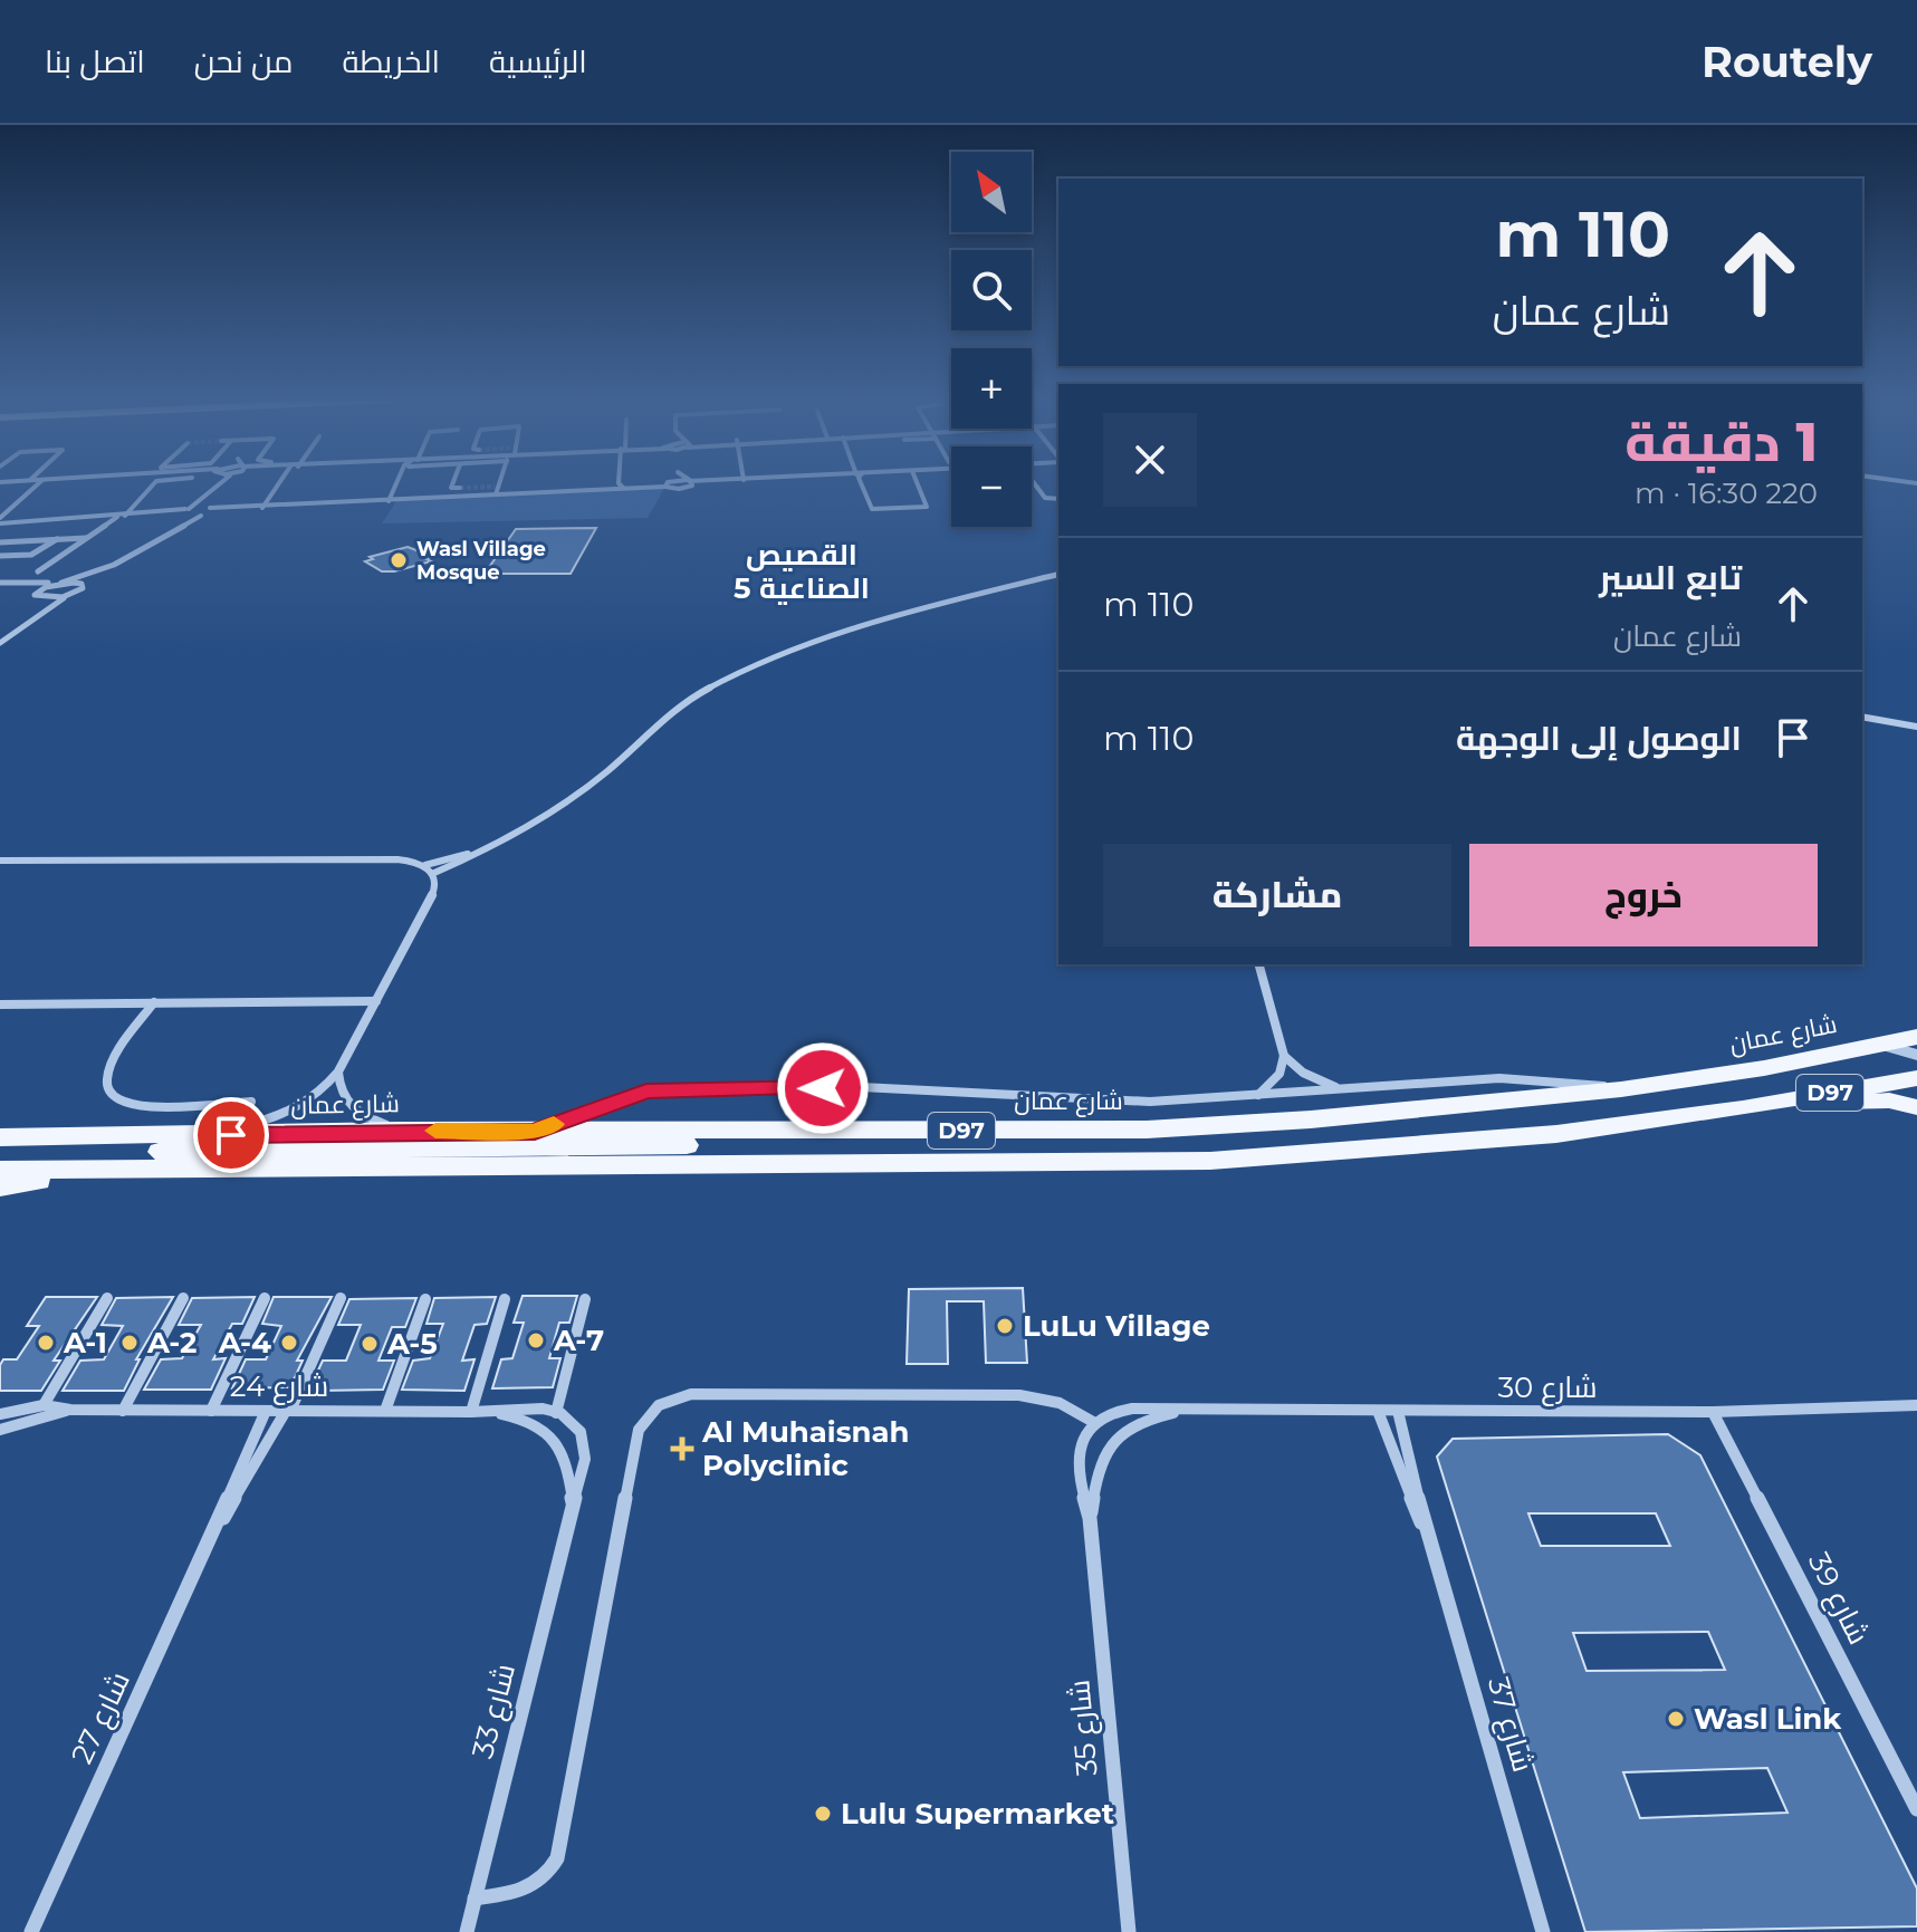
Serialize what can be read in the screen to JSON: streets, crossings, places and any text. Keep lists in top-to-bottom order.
{
  "streets": {
    "main road": ["شارع عمان", "D97"],
    "street": [
      "شارع 24",
      "شارع 30",
      "شارع 39",
      "شارع 33",
      "شارع 27",
      "شارع 37",
      "شارع 35"
    ]
  },
  "crossings": [
    ["شارع 24", "شارع 33"],
    ["شارع 24", "شارع 27"],
    ["شارع 30", "شارع 39"],
    ["شارع 30", "شارع 37"],
    ["شارع 30", "شارع 35"]
  ],
  "districts": ["القصيص الصناعية 5"],
  "places": {
    "other": [
      "Wasl Village Mosque",
      "LuLu Village",
      "A-7",
      "A-1",
      "A-2",
      "A-4",
      "A-5",
      "Wasl Link",
      "Lulu Supermarket"
    ],
    "health": ["Al Muhaisnah Polyclinic"]
  },
  "north": "top left",
  "page": {
    "header": "Routely",
    "nav": [
      "الرئيسية",
      "الخريطة",
      "من نحن",
      "اتصل بنا"
    ],
    "map_buttons": ["+", "−"],
    "turn": ["110 m", "شارع عمان"],
    "heading": ["1 دقيقة", "220 m · 16:30"],
    "list": [
      {
        "name": "تابع السير",
        "note": "شارع عمان",
        "value": "110 m"
      },
      {
        "name": "الوصول إلى الوجهة",
        "value": "110 m"
      }
    ],
    "buttons": ["خروج", "مشاركة"]
  }
}
